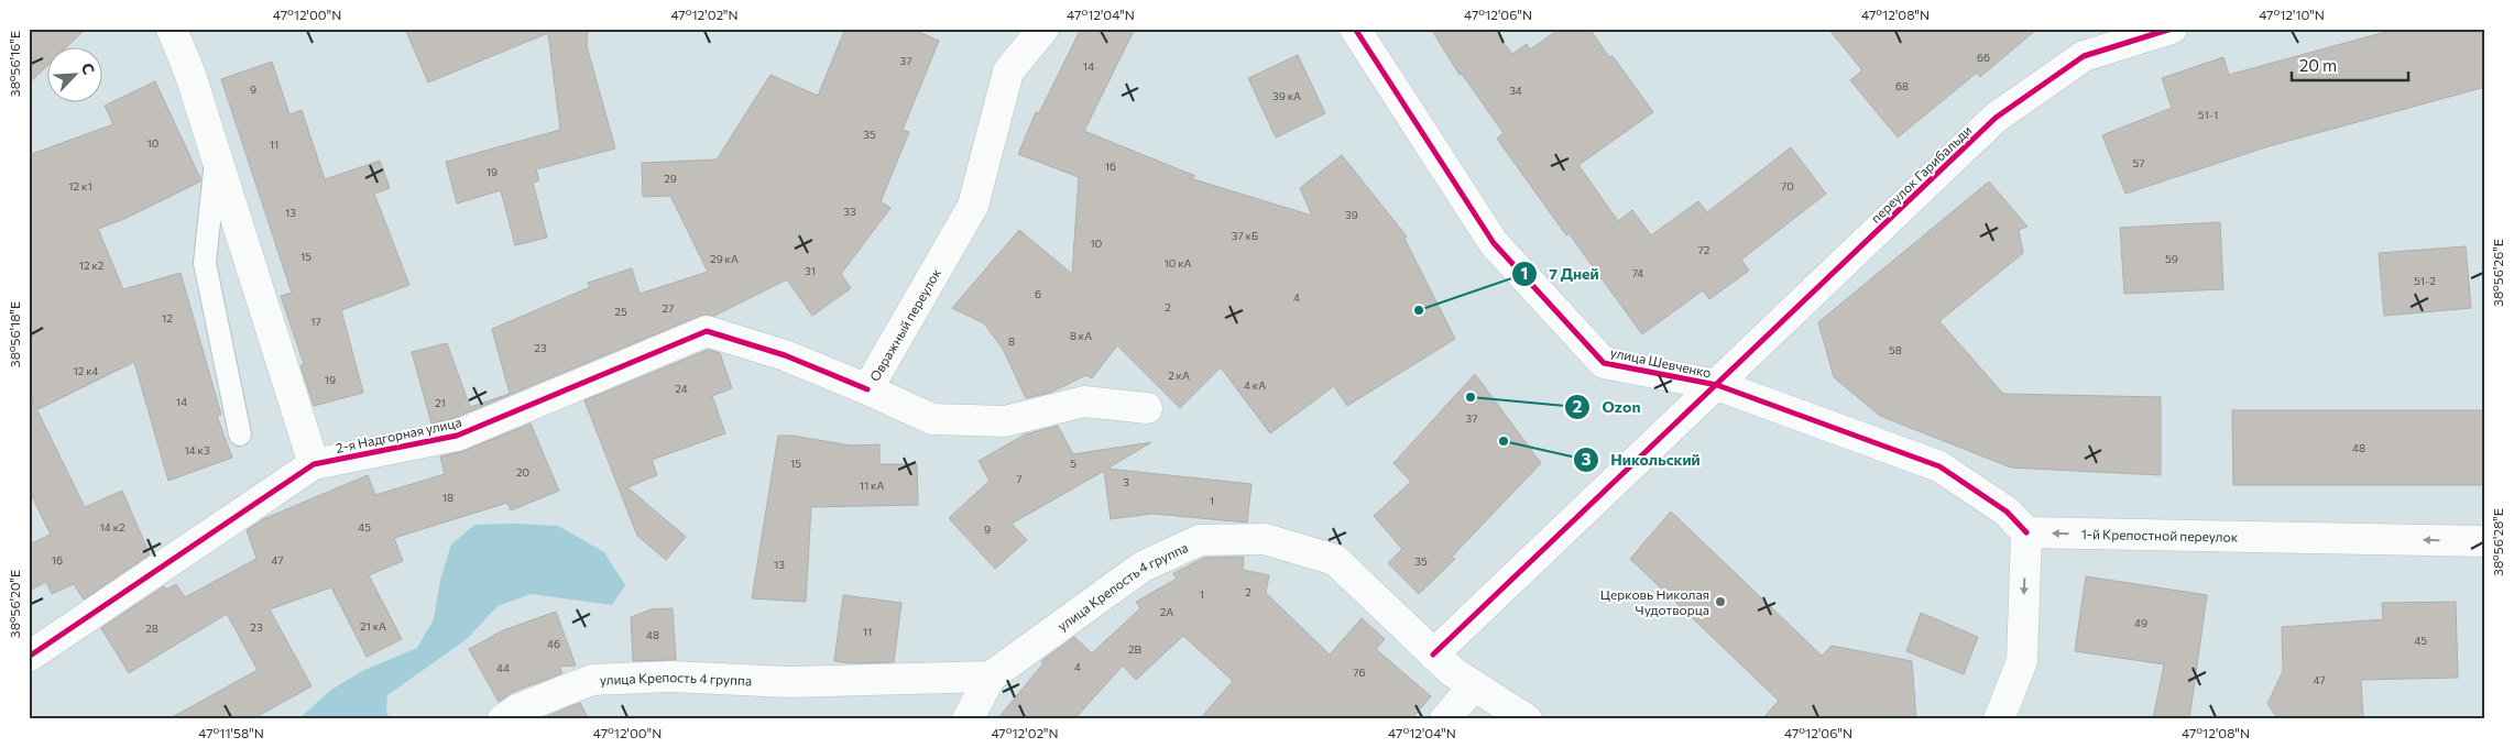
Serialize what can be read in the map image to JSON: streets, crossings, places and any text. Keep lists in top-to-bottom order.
{
  "streets": {
    "street": [
      "переулок Гарибальди",
      "Овражный переулок",
      "улица Шевченко",
      "2-я Надгорная улица",
      "1-й Крепостной переулок",
      "улица Крепость 4 группа"
    ]
  },
  "crossings": [
    ["переулок Гарибальди", "улица Шевченко"],
    ["переулок Гарибальди", "улица Крепость 4 группа"],
    ["Овражный переулок", "2-я Надгорная улица"],
    ["улица Шевченко", "1-й Крепостной переулок"]
  ],
  "one_way": ["1-й Крепостной переулок"],
  "places": [
    "7 Дней",
    "Ozon",
    "Никольский",
    "Церковь Николая Чудотворца"
  ],
  "house_numbers": [
    "66",
    "37",
    "14",
    "68",
    "9",
    "34",
    "39 кА",
    "51-1",
    "35",
    "10",
    "11",
    "57",
    "16",
    "19",
    "29",
    "12 к1",
    "70",
    "33",
    "13",
    "39",
    "37 кБ",
    "10",
    "72",
    "15",
    "29 кА",
    "59",
    "10 кА",
    "12 к2",
    "31",
    "74",
    "51-2",
    "6",
    "4",
    "2",
    "27",
    "25",
    "12",
    "17",
    "8 кА",
    "8",
    "23",
    "58",
    "12 к4",
    "2 кА",
    "19",
    "4 кА",
    "24",
    "14",
    "21",
    "37",
    "48",
    "14 к3",
    "15",
    "5",
    "20",
    "7",
    "3",
    "11 кА",
    "18",
    "1",
    "14 к2",
    "45",
    "9",
    "16",
    "47",
    "35",
    "13",
    "2",
    "1",
    "2А",
    "49",
    "21 кА",
    "23",
    "28",
    "11",
    "48",
    "45",
    "46",
    "2В",
    "4",
    "44",
    "76",
    "47"
  ],
  "scale_bar": "20 m",
  "north": "top right",
  "coordinates": [
    "47°12'00\"N",
    "47°12'02\"N",
    "47°12'04\"N",
    "47°12'06\"N",
    "47°12'08\"N",
    "47°12'10\"N",
    "38°56'16\"E",
    "38°56'26\"E",
    "38°56'18\"E",
    "38°56'28\"E",
    "38°56'20\"E",
    "47°11'58\"N"
  ]
}
